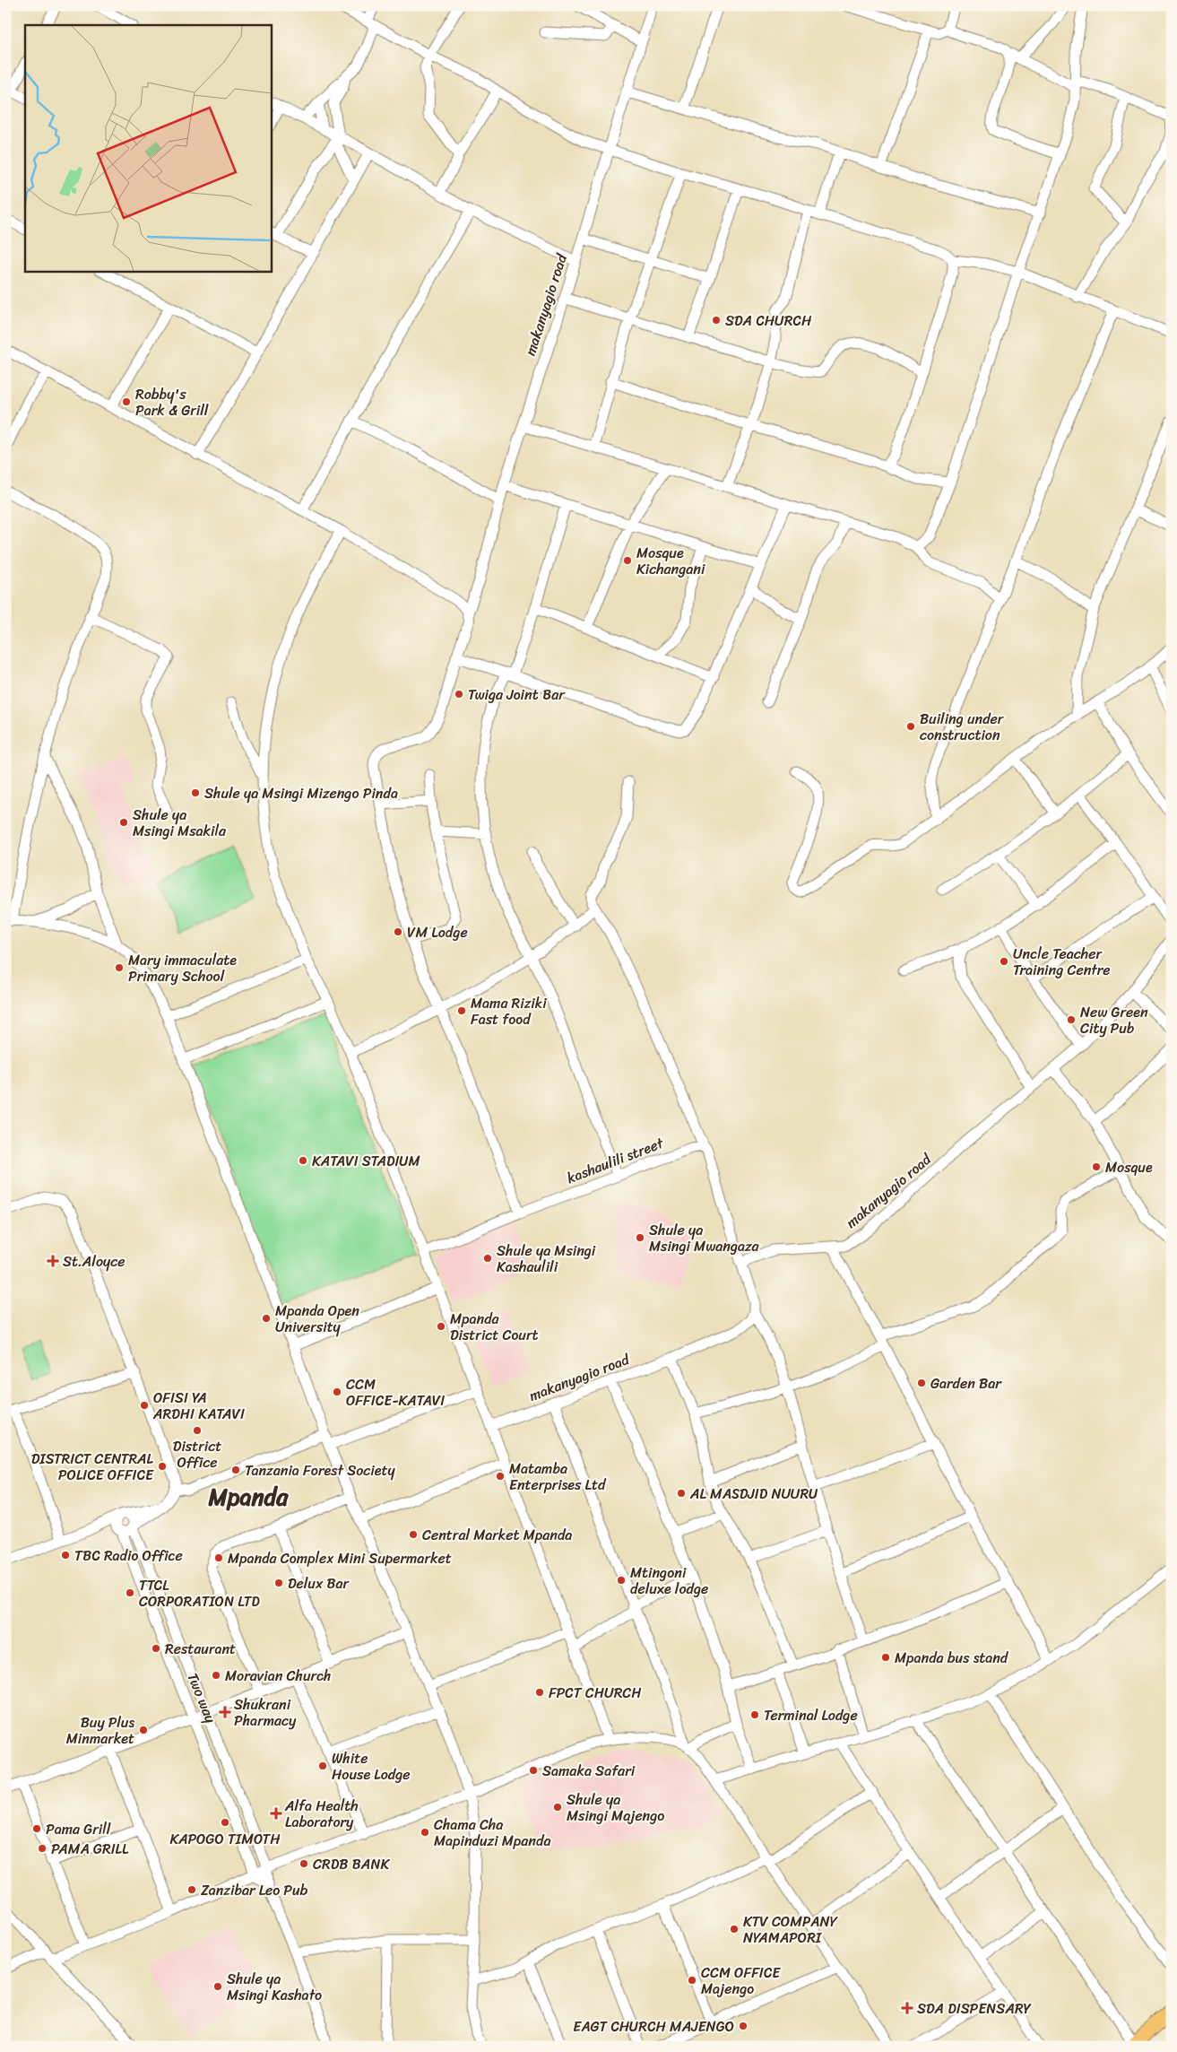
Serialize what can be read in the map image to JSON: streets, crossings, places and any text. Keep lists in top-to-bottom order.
{
  "streets": {
    "street": ["makanyagio road", "kashaulili street", "Two way"]
  },
  "districts": ["Mpanda"],
  "places": {
    "other": [
      "SDA CHURCH",
      "Robby's Park & Grill",
      "Mosque Kichangani",
      "Twiga Joint Bar",
      "Builing under construction",
      "Shule ya Msingi Mizengo Pinda",
      "Shule ya Msingi Msakila",
      "VM Lodge",
      "Uncle Teacher Training Centre",
      "Mary immaculate Primary School",
      "Mama Riziki Fast food",
      "New Green City Pub",
      "KATAVI STADIUM",
      "Mosque",
      "Shule ya Msingi Mwangaza",
      "Shule ya Msingi Kashaulili",
      "Mpanda Open University",
      "Mpanda District Court",
      "Garden Bar",
      "CCM OFFICE-KATAVI",
      "OFISI YA ARDHI KATAVI",
      "District Office",
      "DISTRICT CENTRAL POLICE OFFICE",
      "Tanzania Forest Society",
      "Matamba Enterprises Ltd",
      "AL MASDJID NUURU",
      "Central Market Mpanda",
      "TBC Radio Office",
      "Mpanda Complex Mini Supermarket",
      "Mtingoni deluxe lodge",
      "Delux Bar",
      "TTCL CORPORATION LTD",
      "Restaurant",
      "Mpanda bus stand",
      "Moravian Church",
      "FPCT CHURCH",
      "Terminal Lodge",
      "Buy Plus Minmarket",
      "White House Lodge",
      "Samaka Safari",
      "Shule ya Msingi Majengo",
      "KAPOGO TIMOTH",
      "Pama Grill",
      "Chama Cha Mapinduzi Mpanda",
      "PAMA GRILL",
      "CRDB BANK",
      "Zanzibar Leo Pub",
      "KTV COMPANY NYAMAPORI",
      "CCM OFFICE Majengo",
      "Shule ya Msingi Kashato",
      "EAGT CHURCH MAJENGO"
    ],
    "health": [
      "St.Aloyce",
      "Shukrani Pharmacy",
      "Alfa Health Laboratory",
      "SDA DISPENSARY"
    ]
  }
}
